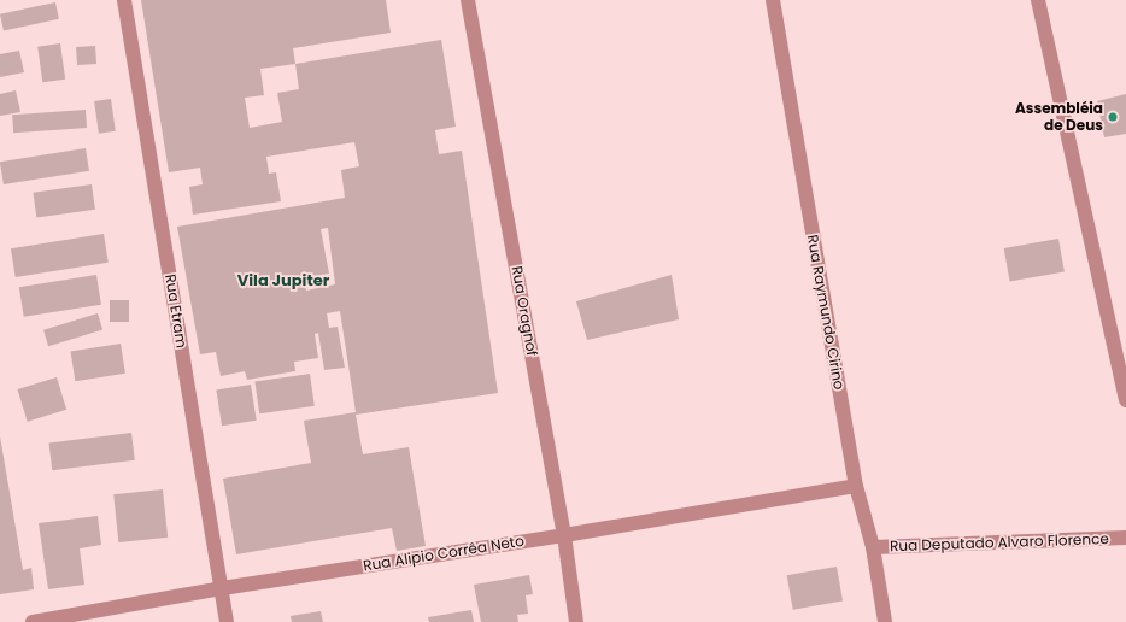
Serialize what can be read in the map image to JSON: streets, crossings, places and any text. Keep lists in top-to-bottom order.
{
  "streets": {
    "street": [
      "Rua Etram",
      "Rua Oragnof",
      "Rua Raymundo Cirino",
      "Rua Deputado Alvaro Florence",
      "Rua Alipio Corrêa Neto"
    ]
  },
  "crossings": [
    ["Rua Etram", "Rua Alipio Corrêa Neto"],
    ["Rua Oragnof", "Rua Alipio Corrêa Neto"],
    ["Rua Raymundo Cirino", "Rua Deputado Alvaro Florence"],
    ["Rua Raymundo Cirino", "Rua Alipio Corrêa Neto"]
  ],
  "districts": ["Vila Jupiter"],
  "places": ["Assembléia de Deus"]
}
